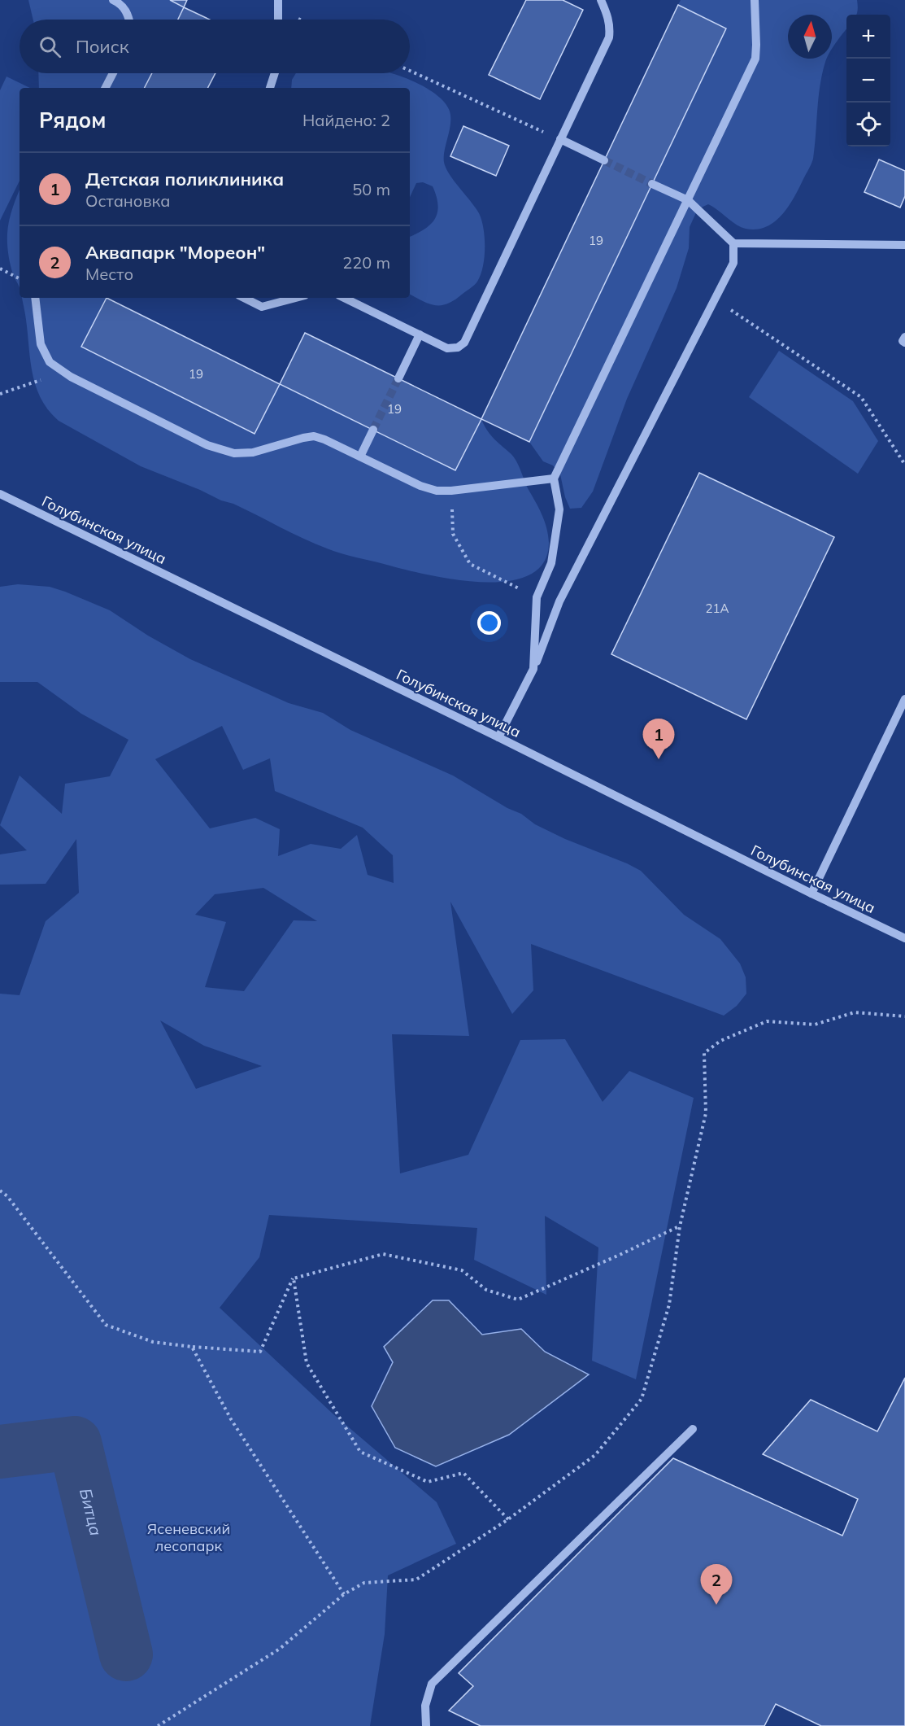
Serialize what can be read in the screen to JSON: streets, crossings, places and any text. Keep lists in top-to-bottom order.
{
  "streets": {
    "street": ["Голубинская улица"]
  },
  "water": ["Битца"],
  "parks": ["Ясеневский лесопарк"],
  "house_numbers": [
    "19",
    "19",
    "19",
    "21А"
  ],
  "north": "top",
  "page": {
    "map_buttons": ["+", "−"],
    "search": "Поиск",
    "heading": ["Рядом", "Найдено: 2"],
    "list": [
      {
        "mark": "1",
        "name": "Детская поликлиника",
        "note": "Остановка",
        "value": "50 m"
      },
      {
        "mark": "2",
        "name": "Аквапарк \"Мореон\"",
        "note": "Место",
        "value": "220 m"
      }
    ],
    "pins": ["1", "2"]
  }
}
